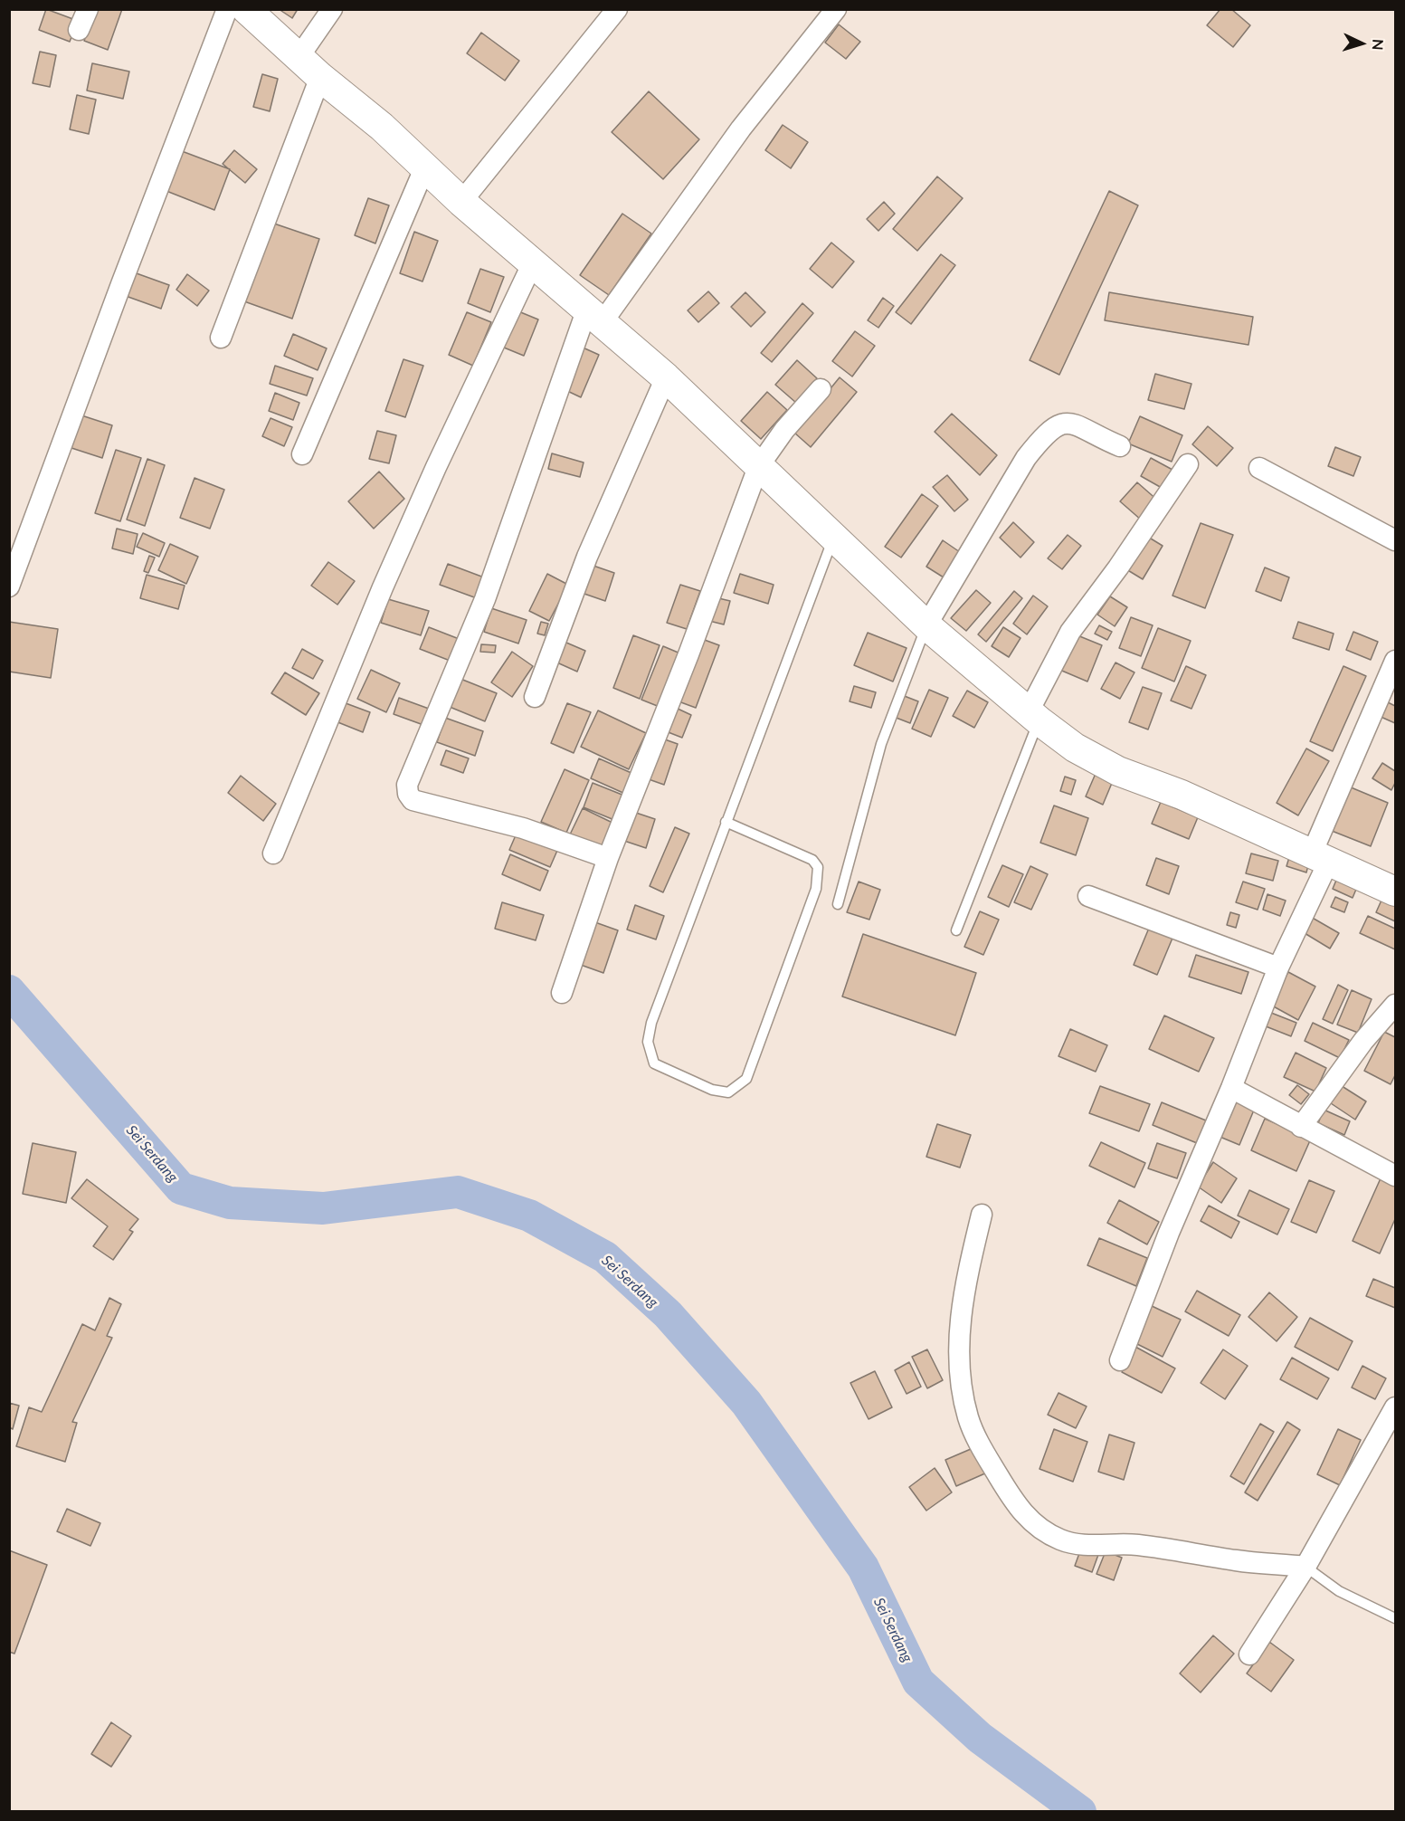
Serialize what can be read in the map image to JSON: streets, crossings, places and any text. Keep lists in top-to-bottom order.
{
  "water": ["Sei Serdang"],
  "north": "right"
}
